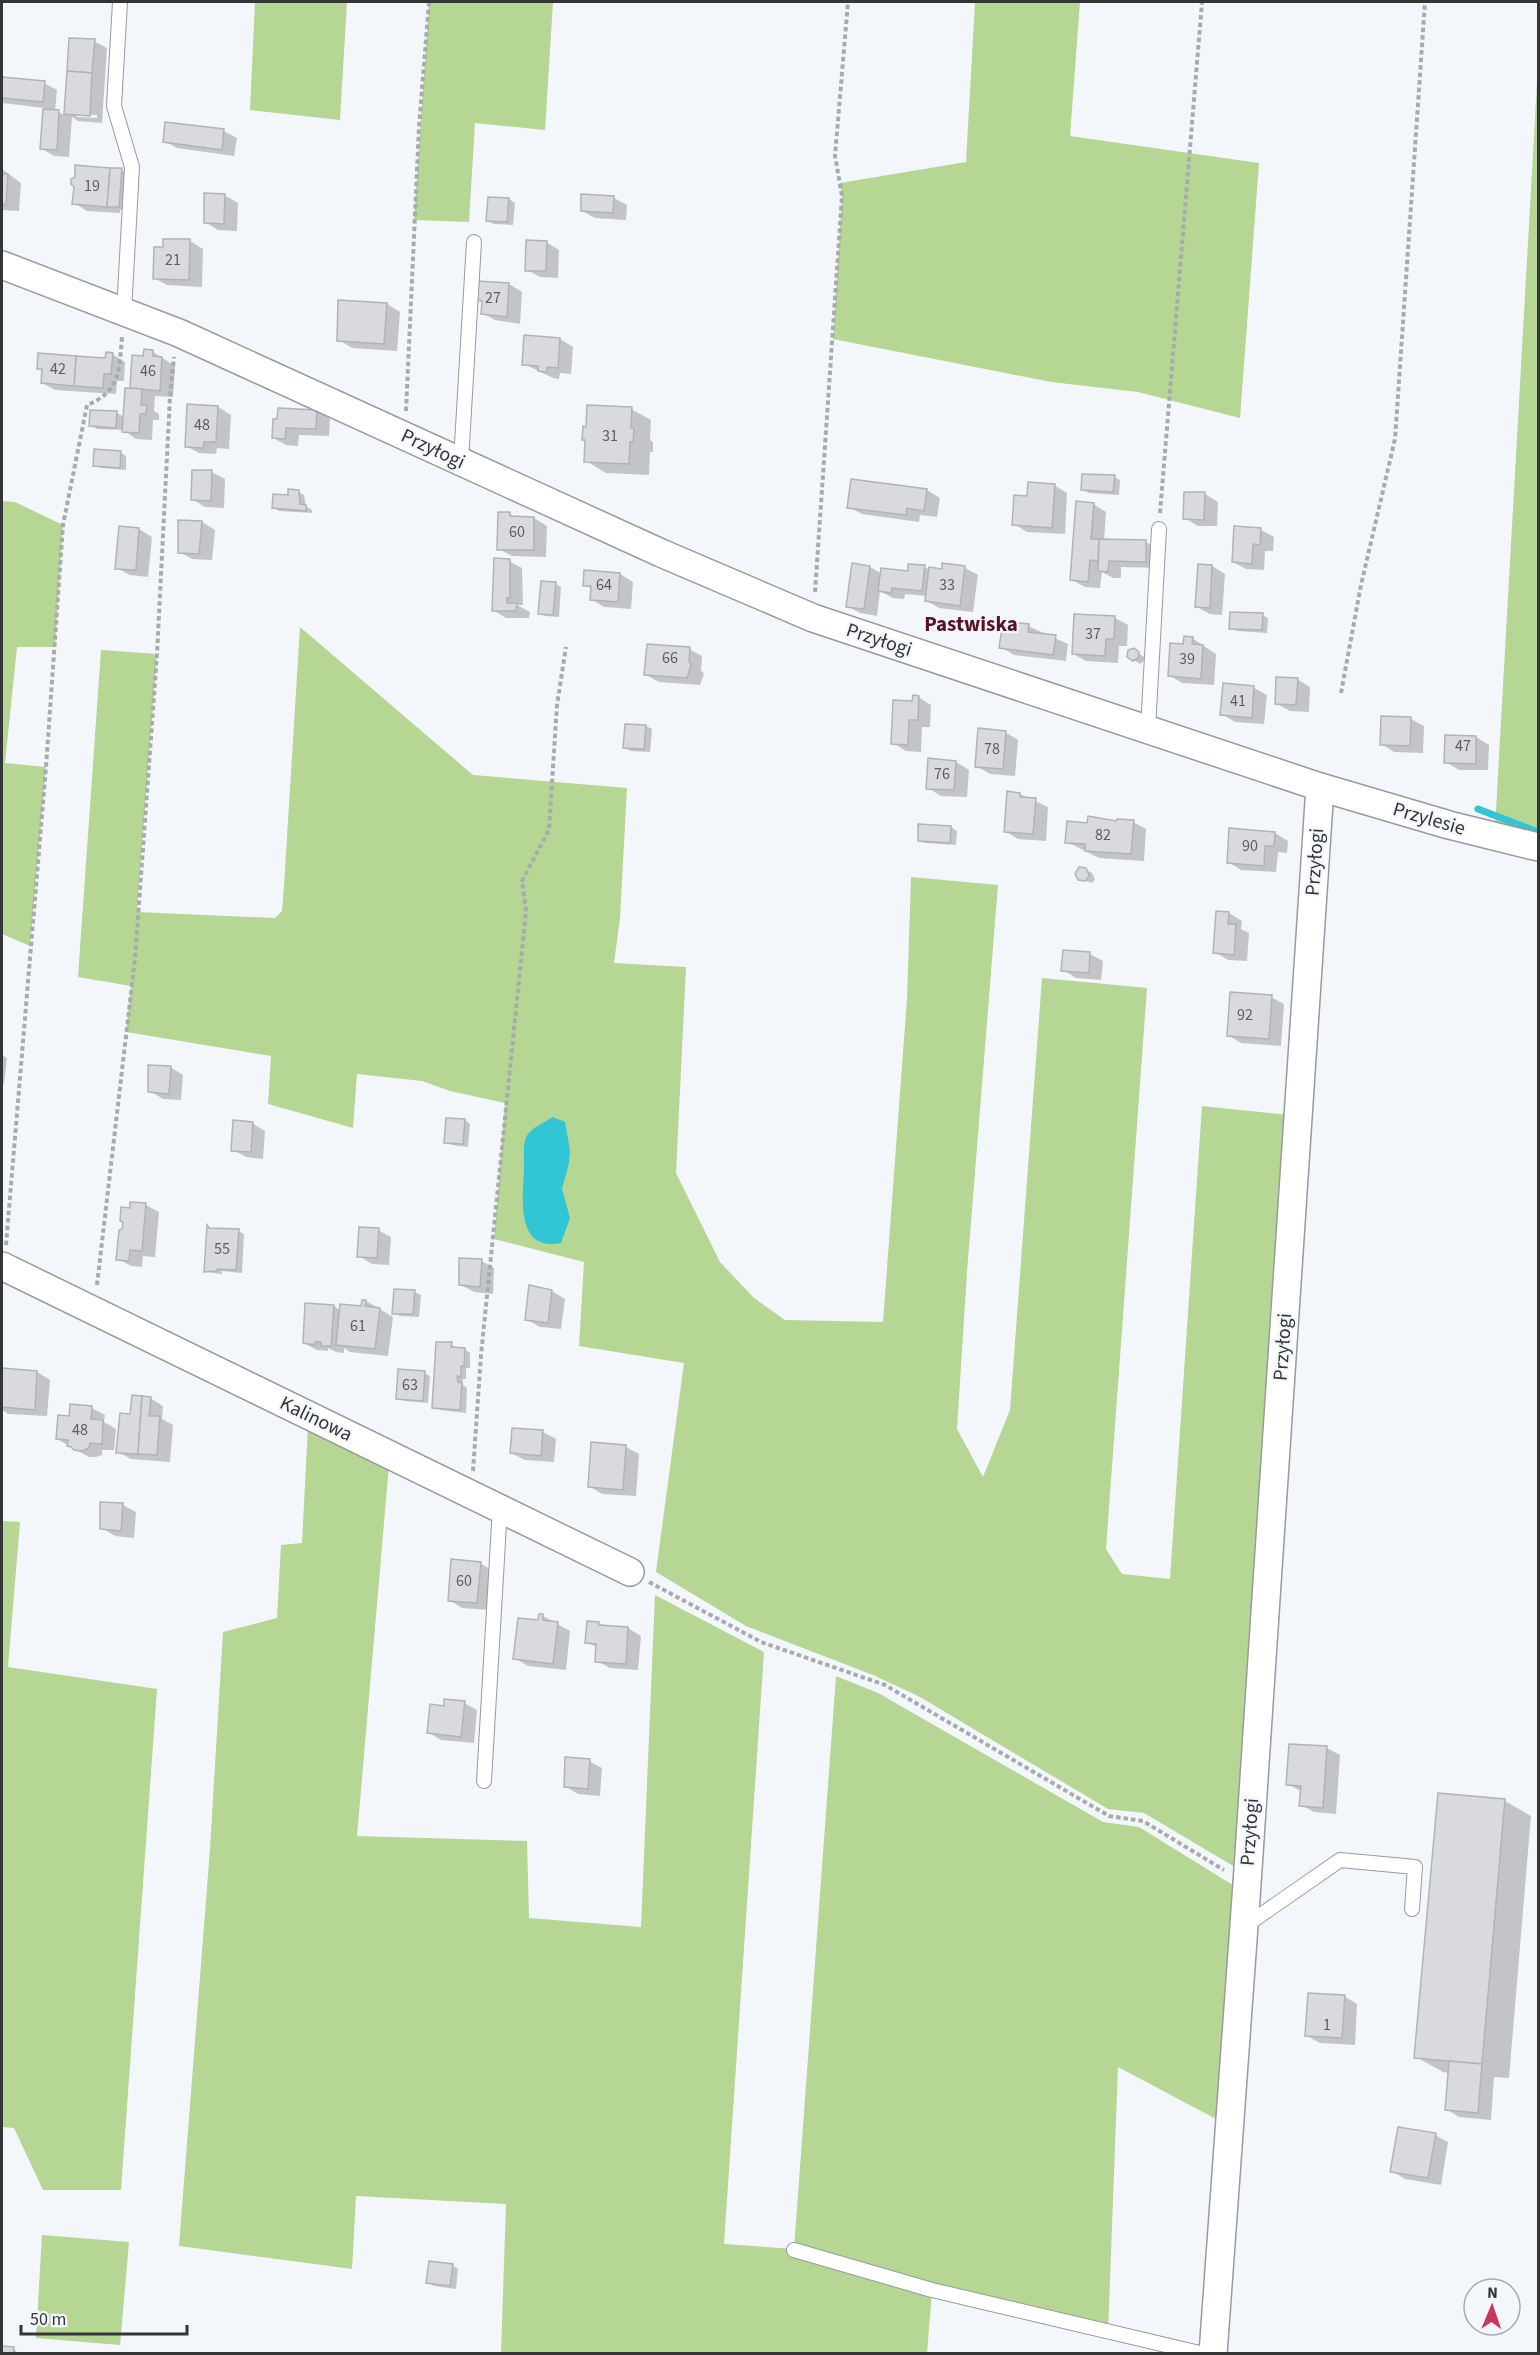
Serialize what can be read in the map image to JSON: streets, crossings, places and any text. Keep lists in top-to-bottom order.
{
  "streets": {
    "street": ["Przyłogi", "Przylesie", "Kalinowa"]
  },
  "crossings": [
    ["Przyłogi", "Przylesie"]
  ],
  "districts": ["Pastwiska"],
  "house_numbers": [
    "19",
    "21",
    "27",
    "42",
    "46",
    "48",
    "31",
    "60",
    "64",
    "33",
    "37",
    "66",
    "39",
    "41",
    "47",
    "78",
    "76",
    "82",
    "90",
    "92",
    "55",
    "61",
    "63",
    "48",
    "60",
    "1"
  ],
  "scale_bar": "50 m",
  "north": "top"
}
